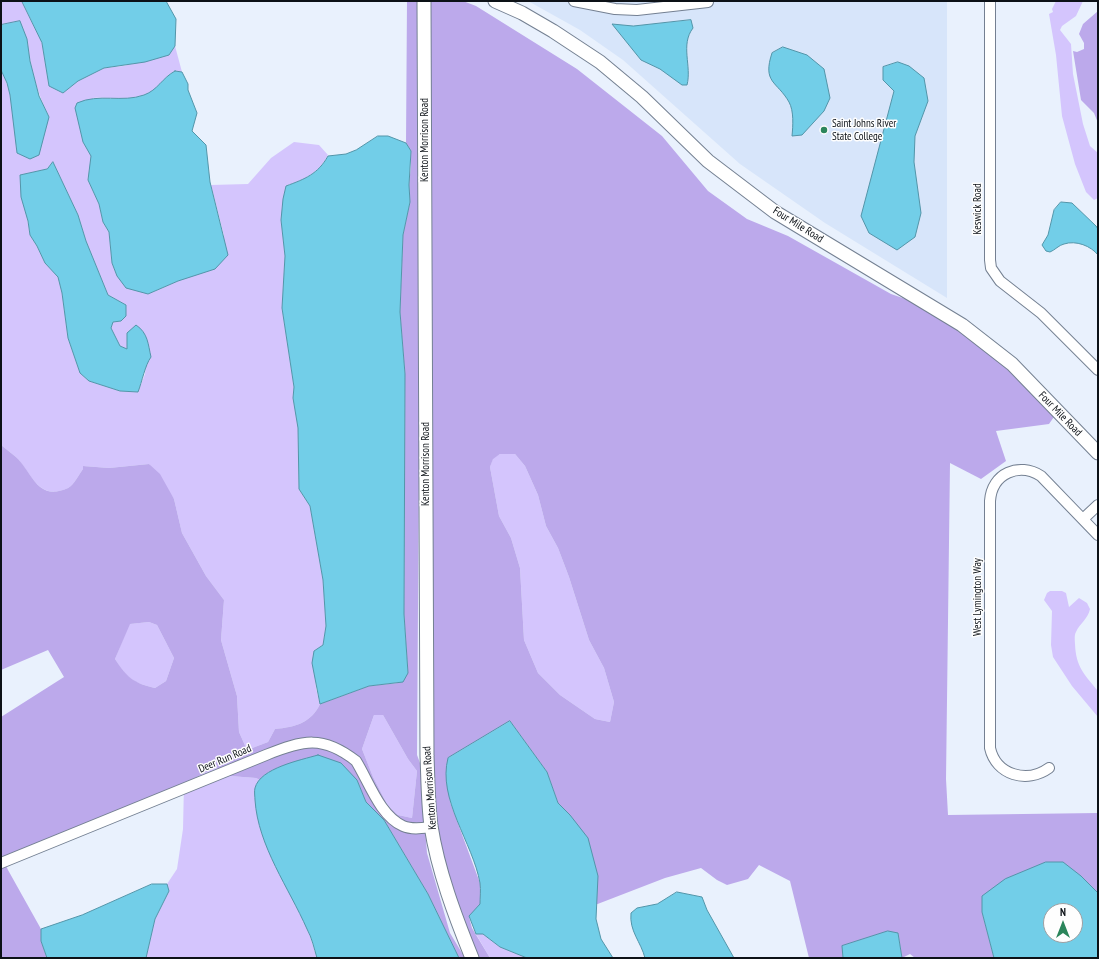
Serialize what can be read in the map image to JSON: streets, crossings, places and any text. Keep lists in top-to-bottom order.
{
  "streets": {
    "main road": ["Kenton Morrison Road", "Four Mile Road"],
    "street": ["Keswick Road", "West Lymington Way", "Deer Run Road"]
  },
  "crossings": [
    ["Kenton Morrison Road", "Deer Run Road"]
  ],
  "places": ["Saint Johns River State College"],
  "north": "top"
}
